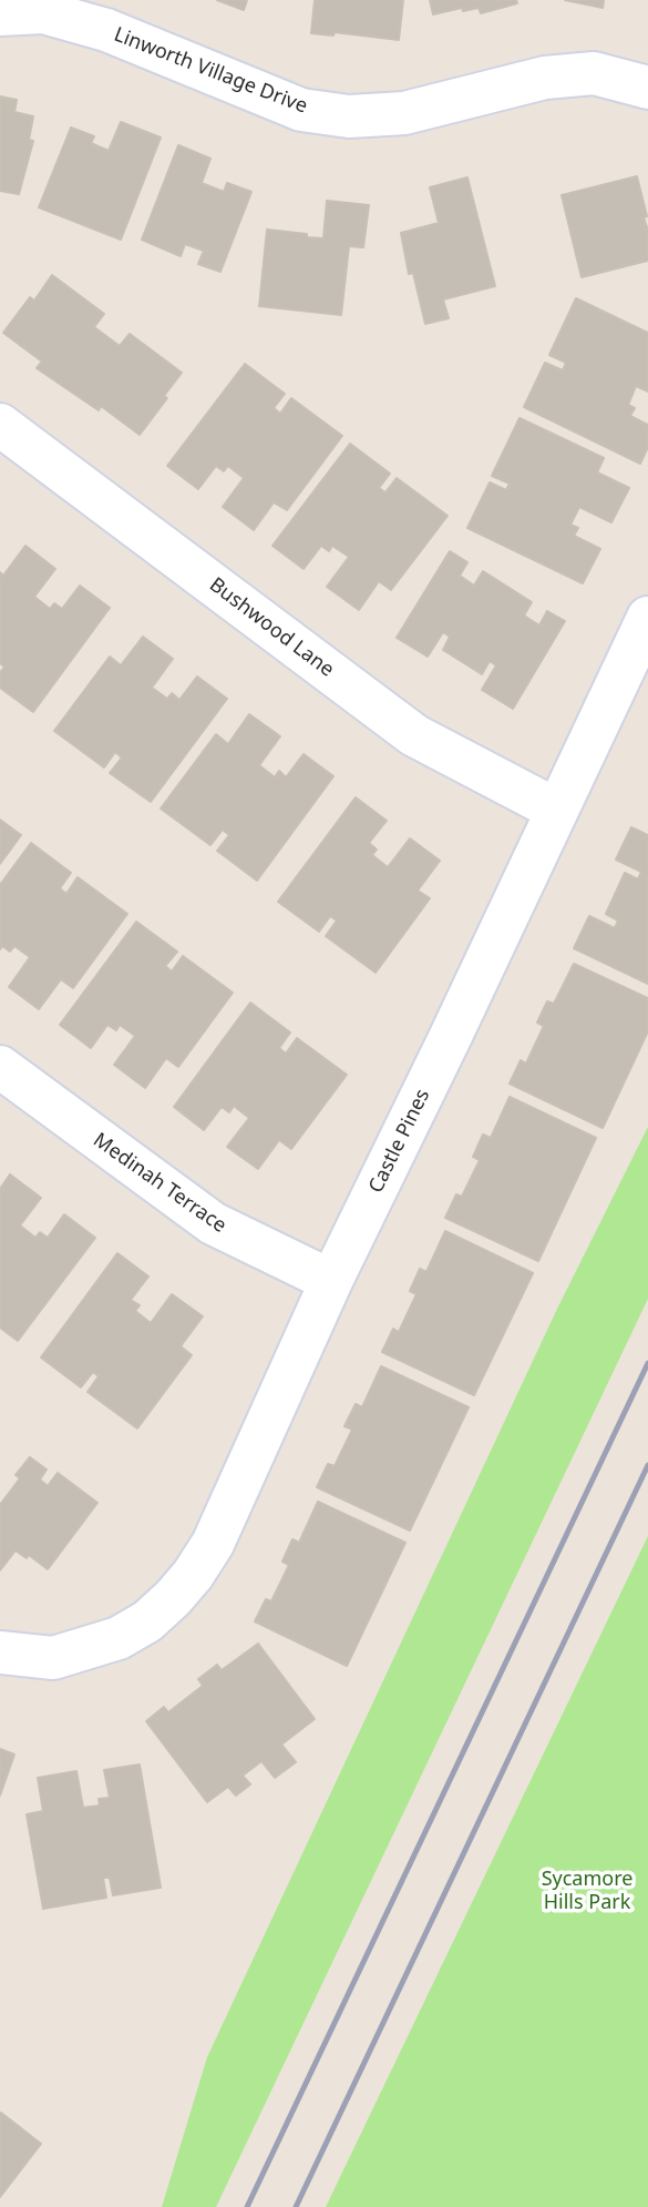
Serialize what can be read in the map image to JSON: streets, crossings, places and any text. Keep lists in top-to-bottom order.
{
  "streets": {
    "street": [
      "Linworth Village Drive",
      "Bushwood Lane",
      "Castle Pines",
      "Medinah Terrace"
    ]
  },
  "crossings": [
    ["Bushwood Lane", "Castle Pines"],
    ["Castle Pines", "Medinah Terrace"]
  ],
  "parks": ["Sycamore Hills Park"]
}
